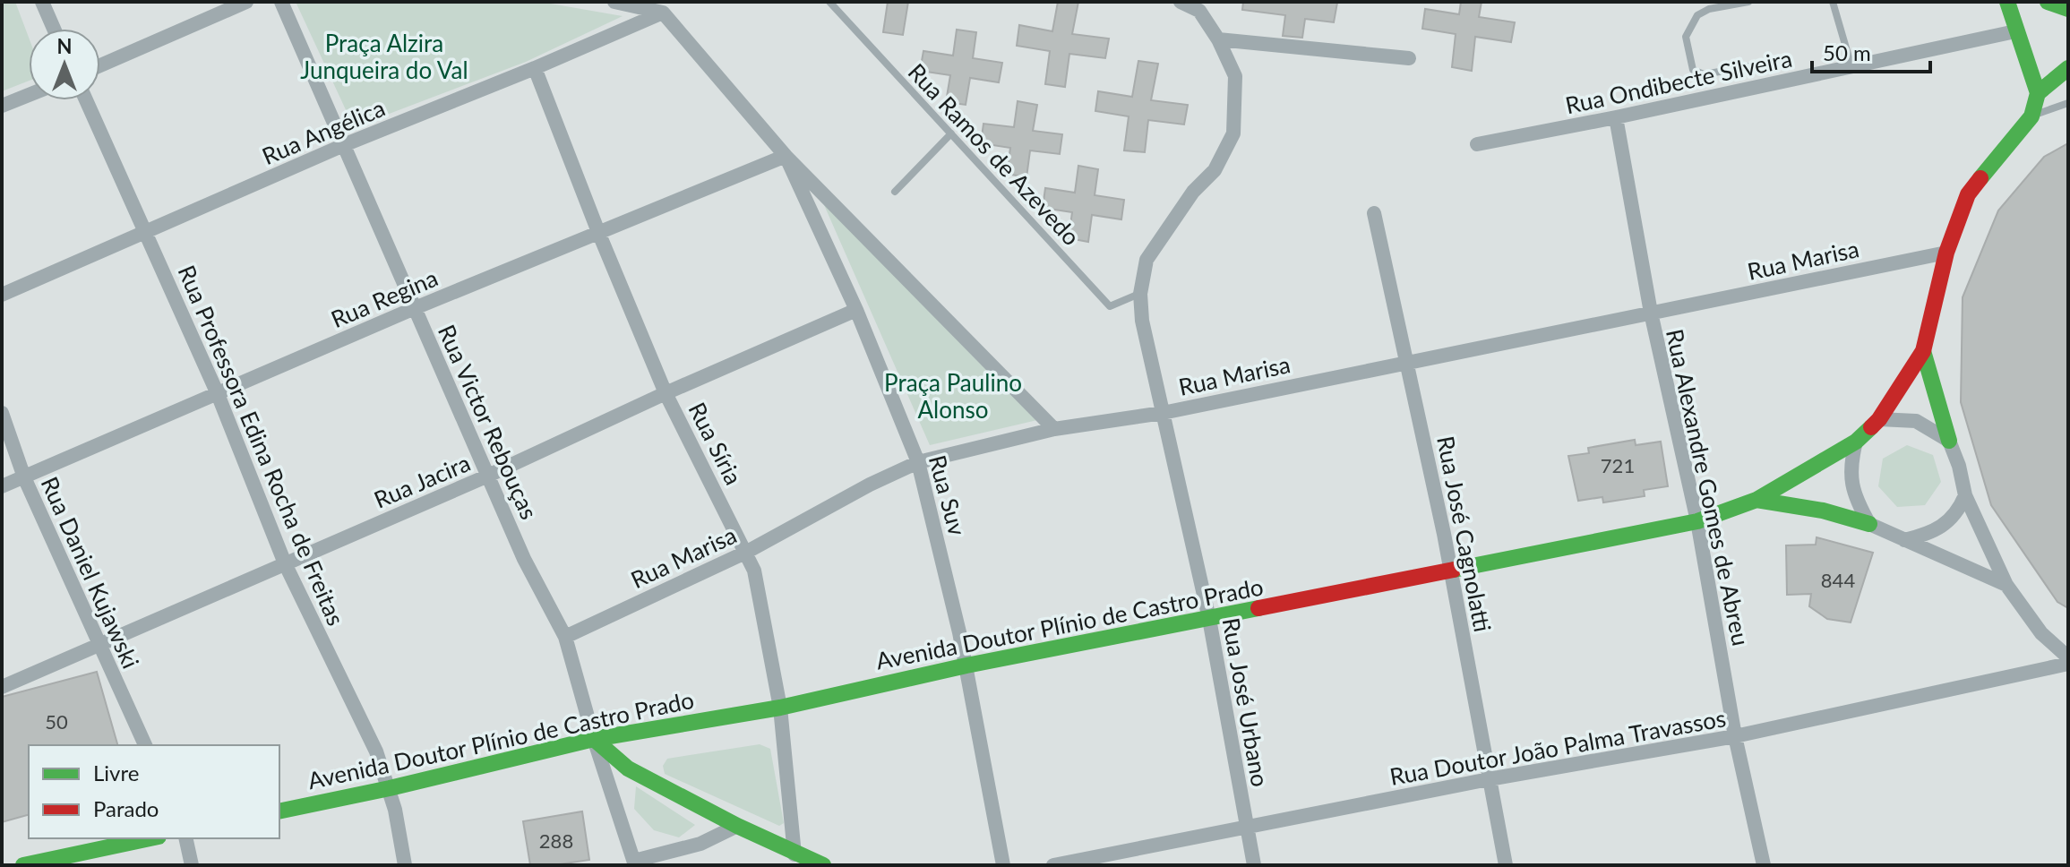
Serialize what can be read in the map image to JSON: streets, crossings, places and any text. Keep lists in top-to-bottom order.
{
  "streets": {
    "street": [
      "Rua Ondibecte Silveira",
      "Rua Angélica",
      "Rua Marisa",
      "Rua Regina",
      "Rua Victor Rebouças",
      "Rua Síria",
      "Rua Professora Edina Rocha de Freitas",
      "Rua Jacira",
      "Rua Alexandre Gomes de Abreu",
      "Rua Suv",
      "Rua José Cagnolatti",
      "Rua Daniel Kujawski",
      "Avenida Doutor Plínio de Castro Prado",
      "Rua José Urbano",
      "Rua Doutor João Palma Travassos"
    ],
    "lane": ["Rua Ramos de Azevedo"]
  },
  "crossings": [
    ["Rua Ondibecte Silveira", "Rua Alexandre Gomes de Abreu"],
    ["Rua Angélica", "Rua Victor Rebouças"],
    ["Rua Angélica", "Rua Síria"],
    ["Rua Angélica", "Rua Professora Edina Rocha de Freitas"],
    ["Rua Ramos de Azevedo", "Rua José Urbano"],
    ["Rua Marisa", "Rua Victor Rebouças"],
    ["Rua Marisa", "Rua Síria"],
    ["Rua Marisa", "Rua Alexandre Gomes de Abreu"],
    ["Rua Marisa", "Rua Suv"],
    ["Rua Marisa", "Rua José Cagnolatti"],
    ["Rua Marisa", "Avenida Doutor Plínio de Castro Prado"],
    ["Rua Marisa", "Rua José Urbano"],
    ["Rua Regina", "Rua Victor Rebouças"],
    ["Rua Regina", "Rua Síria"],
    ["Rua Regina", "Rua Professora Edina Rocha de Freitas"],
    ["Rua Regina", "Rua Suv"],
    ["Rua Regina", "Rua Daniel Kujawski"],
    ["Rua Victor Rebouças", "Rua Jacira"],
    ["Rua Victor Rebouças", "Avenida Doutor Plínio de Castro Prado"],
    ["Rua Síria", "Rua Jacira"],
    ["Rua Síria", "Avenida Doutor Plínio de Castro Prado"],
    ["Rua Professora Edina Rocha de Freitas", "Rua Jacira"],
    ["Rua Professora Edina Rocha de Freitas", "Avenida Doutor Plínio de Castro Prado"],
    ["Rua Jacira", "Rua Suv"],
    ["Rua Jacira", "Rua Daniel Kujawski"],
    ["Rua Alexandre Gomes de Abreu", "Avenida Doutor Plínio de Castro Prado"],
    ["Rua Alexandre Gomes de Abreu", "Rua Doutor João Palma Travassos"],
    ["Rua Suv", "Avenida Doutor Plínio de Castro Prado"],
    ["Rua José Cagnolatti", "Avenida Doutor Plínio de Castro Prado"],
    ["Rua José Cagnolatti", "Rua Doutor João Palma Travassos"],
    ["Avenida Doutor Plínio de Castro Prado", "Rua José Urbano"],
    ["Rua José Urbano", "Rua Doutor João Palma Travassos"]
  ],
  "parks": ["Praça Alzira Junqueira do Val", "Praça Paulino Alonso"],
  "house_numbers": [
    "721",
    "844",
    "50",
    "288"
  ],
  "legend": ["Livre", "Parado"],
  "scale_bar": "50 m",
  "north": "top"
}
